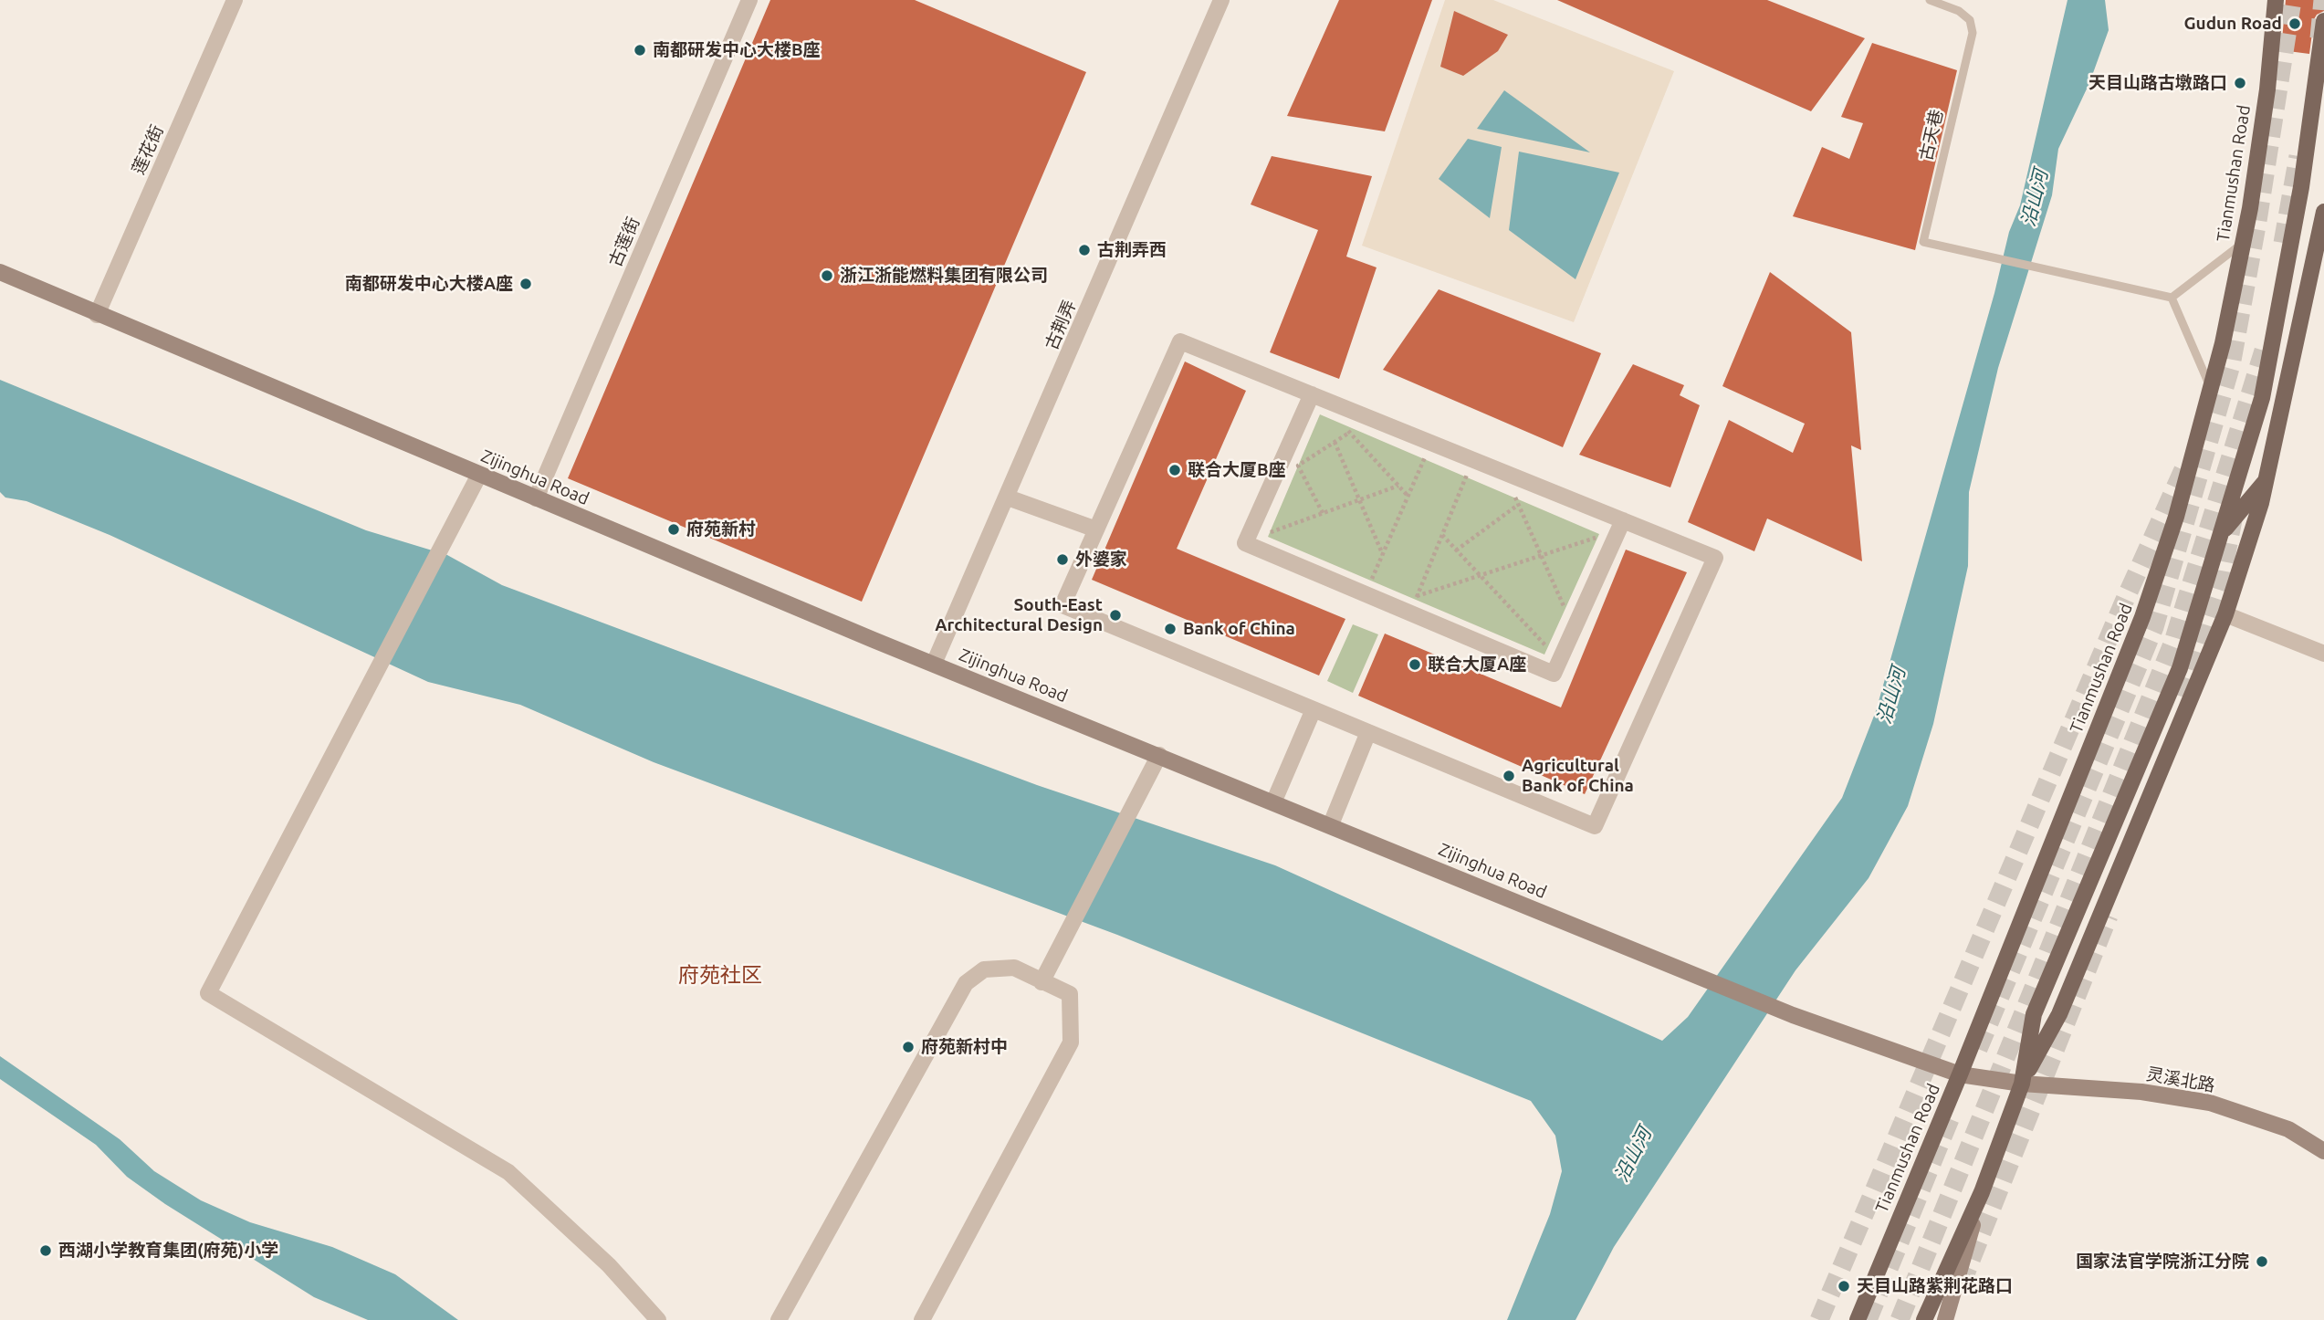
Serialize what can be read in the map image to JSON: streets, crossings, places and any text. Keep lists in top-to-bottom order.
{
  "streets": {
    "main road": ["Tianmushan Road"],
    "street": [
      "莲花街",
      "古莲街",
      "古荆弄",
      "Zijinghua Road",
      "灵溪北路"
    ],
    "lane": ["古天巷"]
  },
  "crossings": [
    ["莲花街", "Zijinghua Road"],
    ["Tianmushan Road", "Zijinghua Road"],
    ["古莲街", "Zijinghua Road"],
    ["古荆弄", "Zijinghua Road"],
    ["Zijinghua Road", "灵溪北路"]
  ],
  "districts": ["府苑社区"],
  "water": ["沿山河"],
  "places": [
    "Gudun Road",
    "南都研发中心大楼B座",
    "天目山路古墩路口",
    "古荆弄西",
    "浙江浙能燃料集团有限公司",
    "南都研发中心大楼A座",
    "联合大厦B座",
    "府苑新村",
    "外婆家",
    "South-East Architectural Design",
    "Bank of China",
    "联合大厦A座",
    "Agricultural Bank of China",
    "府苑新村中",
    "西湖小学教育集团(府苑)小学",
    "国家法官学院浙江分院",
    "天目山路紫荆花路口"
  ]
}
